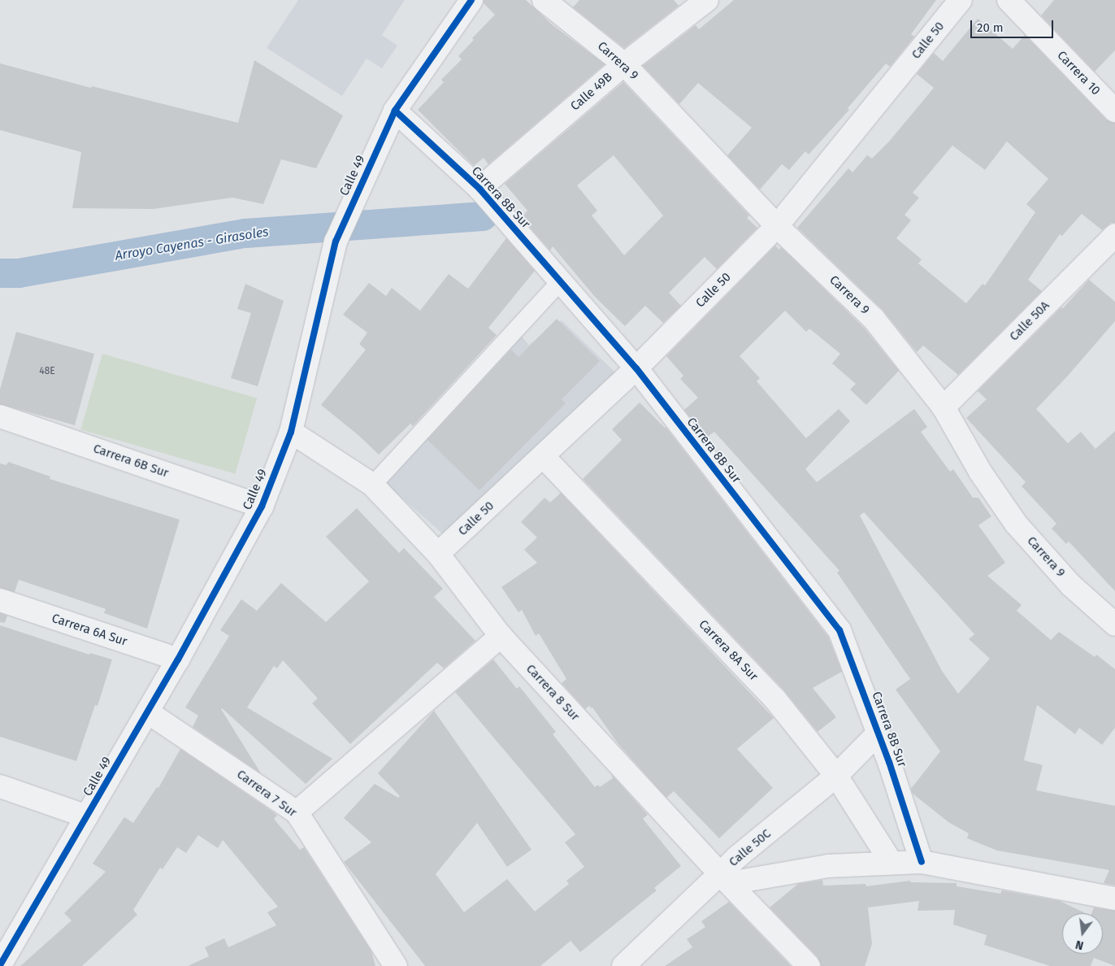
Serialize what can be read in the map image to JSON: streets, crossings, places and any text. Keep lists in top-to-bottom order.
{
  "streets": {
    "street": [
      "Calle 50",
      "Carrera 9",
      "Carrera 10",
      "Calle 49B",
      "Calle 49",
      "Carrera 8B Sur",
      "Calle 50A",
      "Carrera 6B Sur",
      "Carrera 6A Sur",
      "Carrera 8A Sur",
      "Carrera 8 Sur",
      "Carrera 7 Sur",
      "Calle 50C"
    ]
  },
  "crossings": [
    ["Calle 50", "Carrera 9"],
    ["Calle 50", "Carrera 8B Sur"],
    ["Calle 50", "Carrera 8A Sur"],
    ["Calle 50", "Carrera 8 Sur"],
    ["Carrera 9", "Calle 49B"],
    ["Carrera 9", "Calle 50A"],
    ["Calle 49B", "Carrera 8B Sur"],
    ["Calle 49", "Carrera 8B Sur"],
    ["Calle 49", "Carrera 6B Sur"],
    ["Calle 49", "Carrera 6A Sur"],
    ["Calle 49", "Carrera 8 Sur"],
    ["Calle 49", "Carrera 7 Sur"],
    ["Carrera 8B Sur", "Calle 50C"],
    ["Carrera 8A Sur", "Calle 50C"],
    ["Carrera 8 Sur", "Calle 50C"]
  ],
  "water": ["Arroyo Cayenas - Girasoles"],
  "house_numbers": ["48E"],
  "scale_bar": "20 m",
  "north": "bottom"
}
